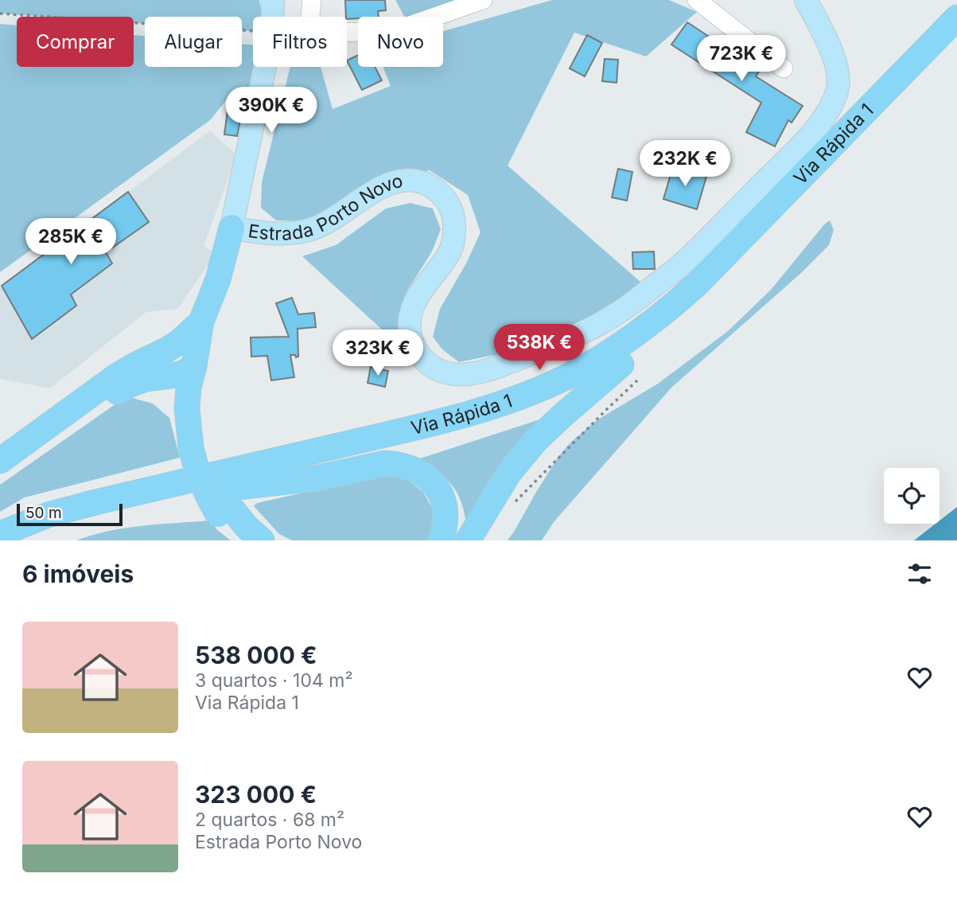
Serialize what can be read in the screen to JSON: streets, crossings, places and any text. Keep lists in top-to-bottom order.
{
  "streets": {
    "highway": ["Via Rápida 1"],
    "main road": ["Estrada Porto Novo"]
  },
  "scale_bar": "50 m",
  "page": {
    "chip": [
      "Comprar",
      "Alugar",
      "Filtros",
      "Novo"
    ],
    "price": [
      "723K €",
      "390K €",
      "232K €",
      "285K €",
      "538K €",
      "323K €"
    ],
    "scale": "50 m",
    "heading": "6 imóveis",
    "list": [
      {
        "name": "538 000 €",
        "note": "3 quartos · 104 m² · Via Rápida 1"
      },
      {
        "name": "323 000 €",
        "note": "2 quartos · 68 m² · Estrada Porto Novo"
      }
    ]
  }
}
